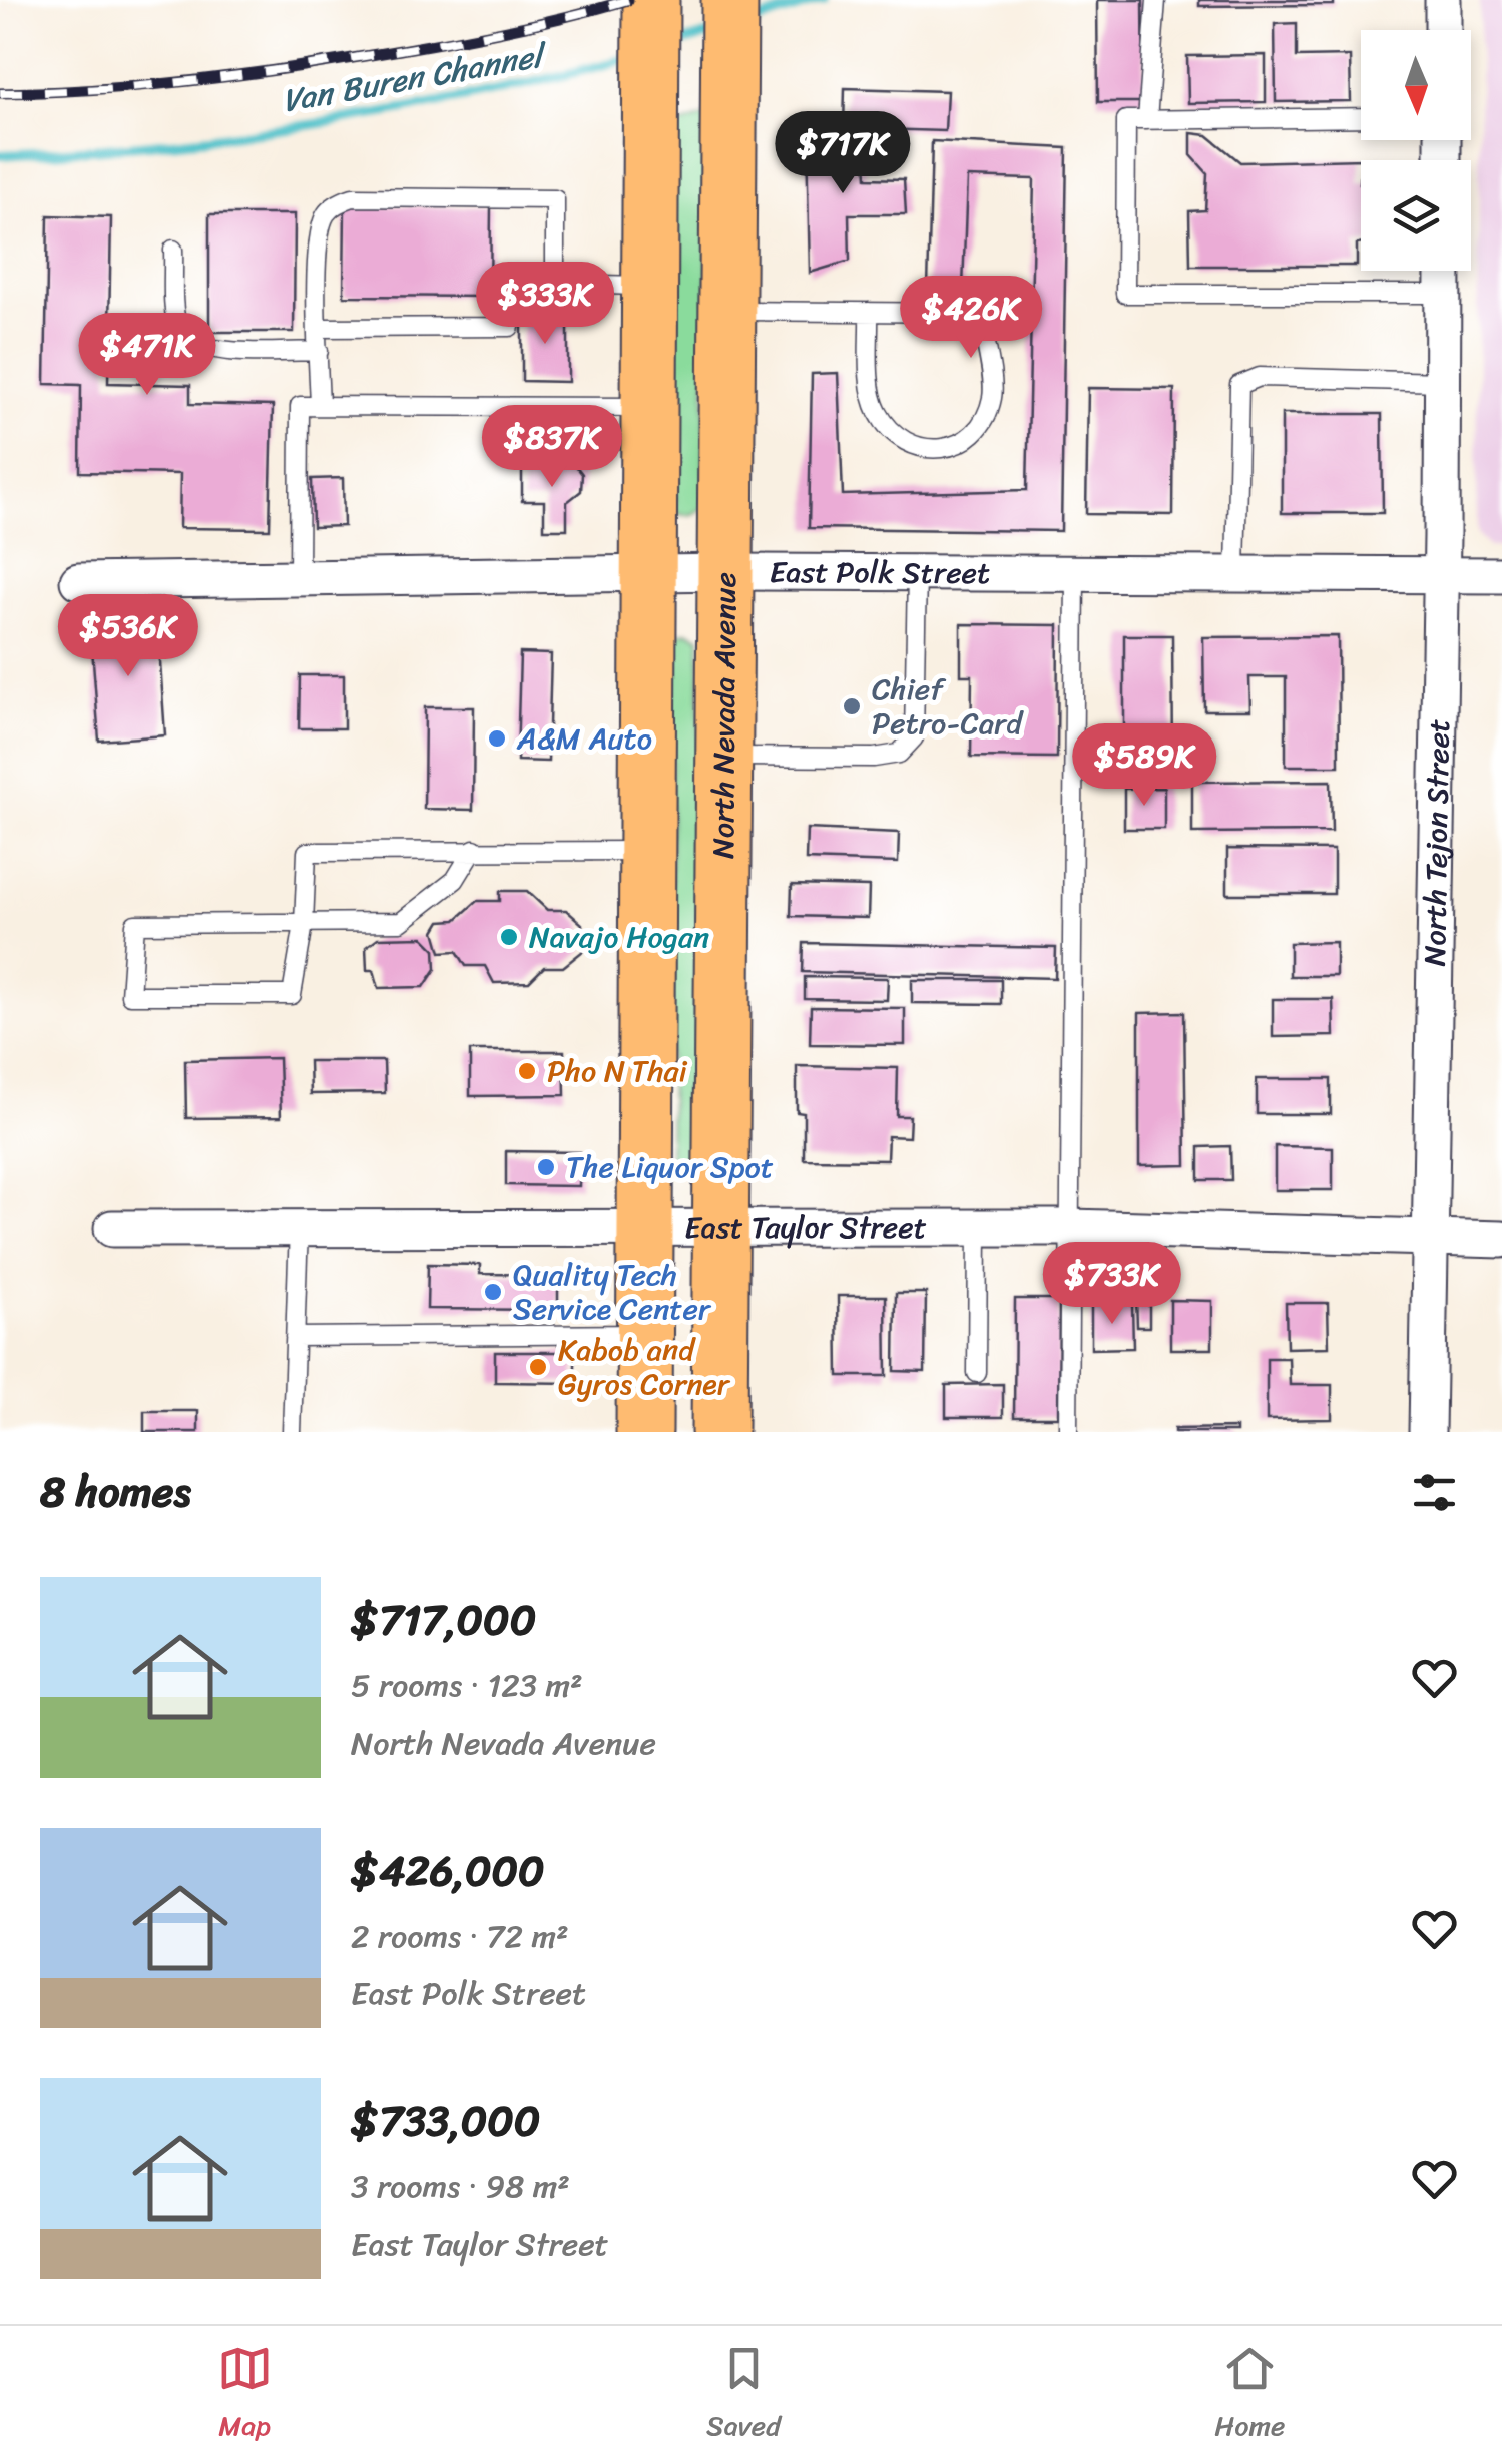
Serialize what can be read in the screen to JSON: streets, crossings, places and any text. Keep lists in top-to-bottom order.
{
  "streets": {
    "main road": ["North Nevada Avenue"],
    "street": ["East Polk Street", "North Tejon Street", "East Taylor Street"]
  },
  "crossings": [
    ["East Polk Street", "North Nevada Avenue"],
    ["East Polk Street", "North Tejon Street"],
    ["North Nevada Avenue", "East Taylor Street"],
    ["North Tejon Street", "East Taylor Street"]
  ],
  "water": ["Van Buren Channel"],
  "places": [
    "Chief Petro-Card",
    "A&M Auto",
    "Navajo Hogan",
    "Pho N Thai",
    "The Liquor Spot",
    "Quality Tech Service Center",
    "Kabob and Gyros Corner"
  ],
  "north": "bottom",
  "page": {
    "price": [
      "$717K",
      "$333K",
      "$426K",
      "$471K",
      "$837K",
      "$536K",
      "$589K",
      "$733K"
    ],
    "heading": "8 homes",
    "list": [
      {
        "name": "$717,000",
        "note": "5 rooms · 123 m² · North Nevada Avenue"
      },
      {
        "name": "$426,000",
        "note": "2 rooms · 72 m² · East Polk Street"
      },
      {
        "name": "$733,000",
        "note": "3 rooms · 98 m² · East Taylor Street"
      }
    ],
    "tabs": ["Map", "Saved", "Home"]
  }
}
